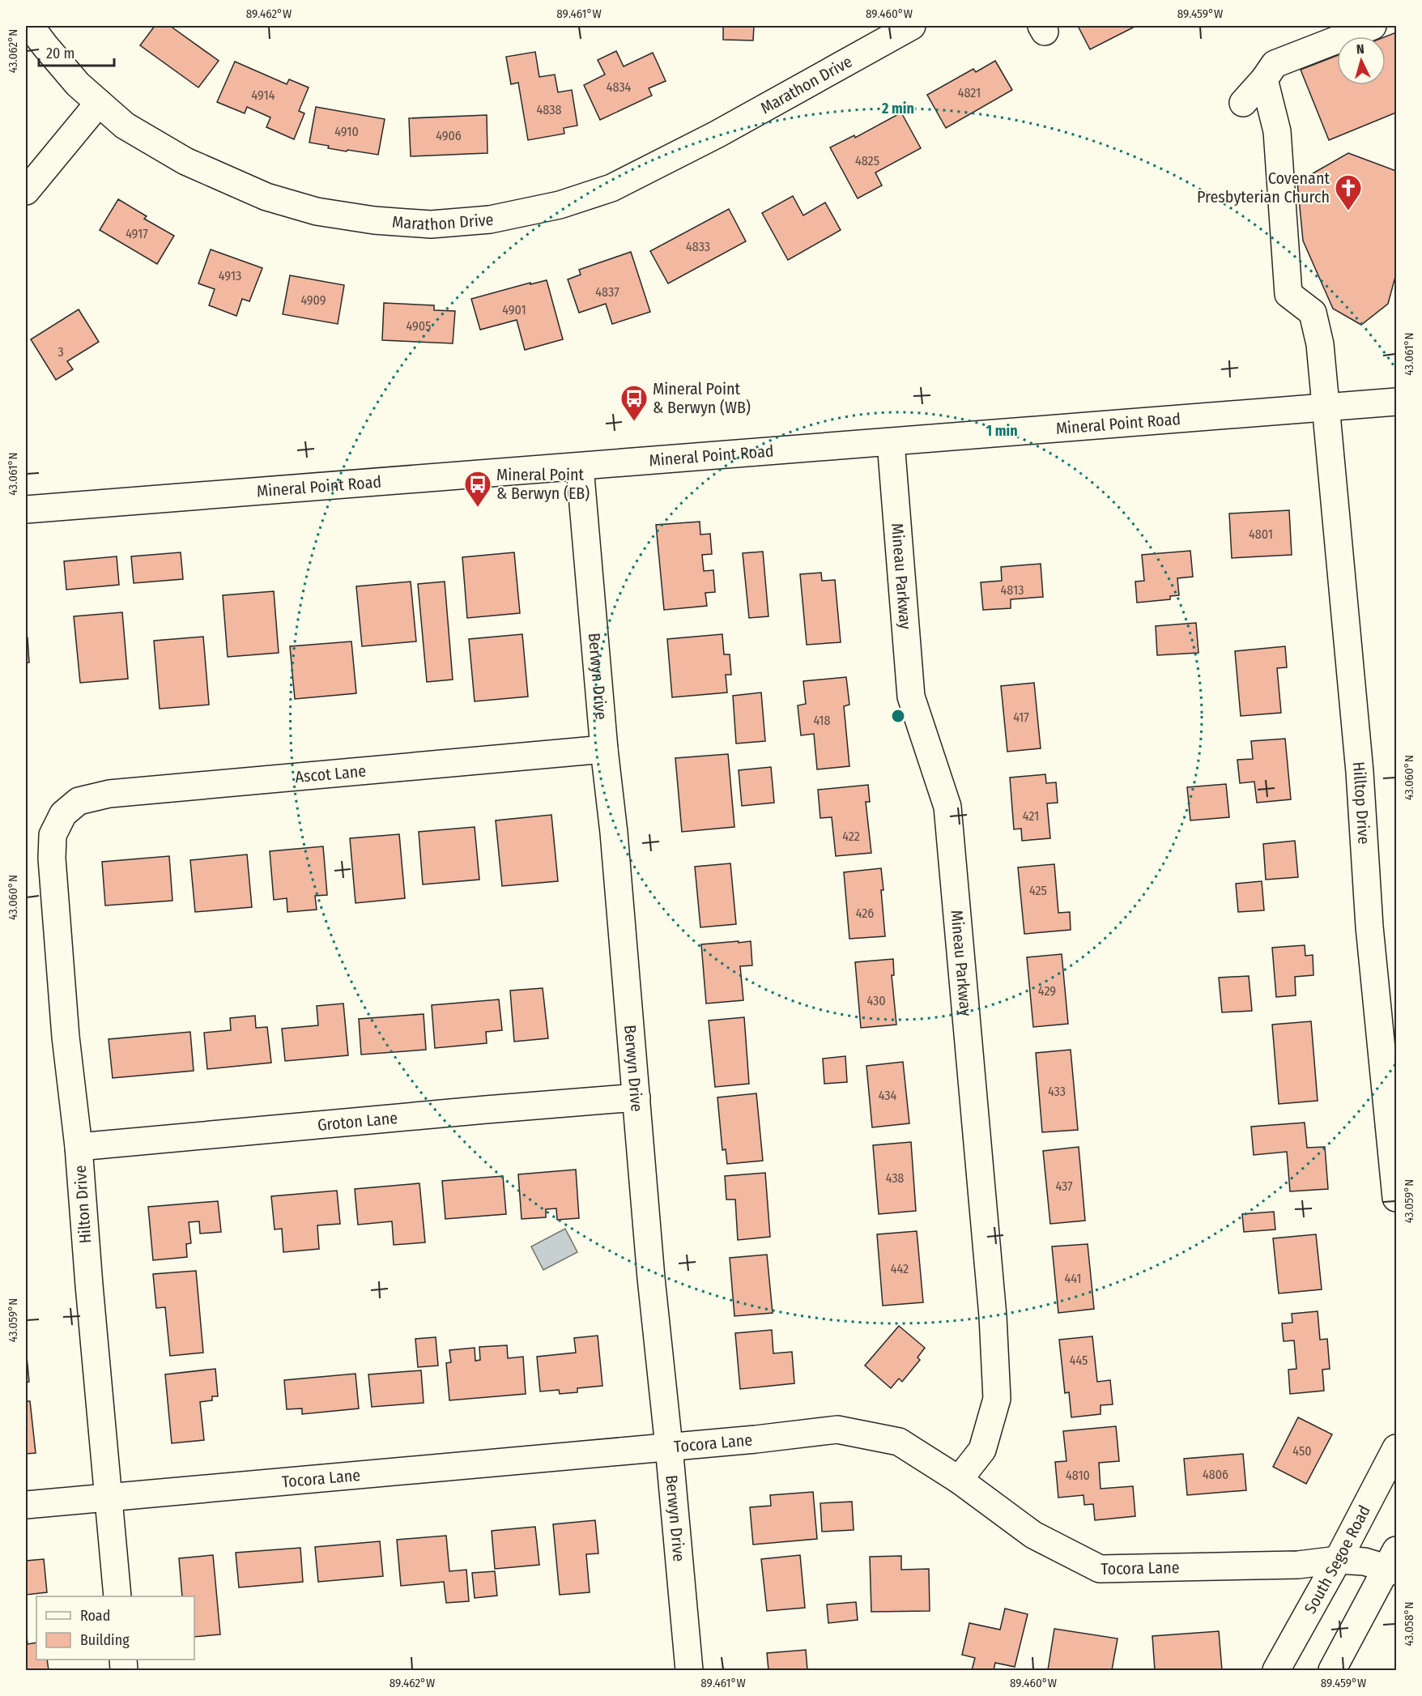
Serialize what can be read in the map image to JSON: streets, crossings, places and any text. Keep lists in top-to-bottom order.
{
  "streets": {
    "street": [
      "Marathon Drive",
      "Mineral Point Road",
      "Mineau Parkway",
      "Berwyn Drive",
      "Ascot Lane",
      "Hilltop Drive",
      "Groton Lane",
      "Hilton Drive",
      "Tocora Lane",
      "South Segoe Road"
    ]
  },
  "crossings": [
    ["Mineral Point Road", "Mineau Parkway"],
    ["Mineral Point Road", "Berwyn Drive"],
    ["Mineral Point Road", "Hilltop Drive"],
    ["Mineau Parkway", "Tocora Lane"],
    ["Berwyn Drive", "Ascot Lane"],
    ["Berwyn Drive", "Groton Lane"],
    ["Berwyn Drive", "Tocora Lane"],
    ["Ascot Lane", "Hilton Drive"],
    ["Groton Lane", "Hilton Drive"],
    ["Hilton Drive", "Tocora Lane"],
    ["Tocora Lane", "South Segoe Road"]
  ],
  "places": {
    "church": ["Covenant Presbyterian Church"],
    "bus stop": ["Mineral Point & Berwyn (WB)", "Mineral Point & Berwyn (EB)"]
  },
  "house_numbers": [
    "4834",
    "4821",
    "4914",
    "4838",
    "4910",
    "4906",
    "4825",
    "4917",
    "4833",
    "4913",
    "4837",
    "4909",
    "4901",
    "4905",
    "3",
    "4801",
    "4813",
    "417",
    "418",
    "421",
    "422",
    "425",
    "426",
    "429",
    "430",
    "433",
    "434",
    "438",
    "437",
    "442",
    "441",
    "445",
    "450",
    "4806",
    "4810"
  ],
  "legend": ["Road", "Building"],
  "scale_bar": "20 m",
  "north": "top",
  "coordinates": [
    "89.462°W",
    "89.461°W",
    "89.460°W",
    "89.459°W",
    "43.062°N",
    "43.061°N",
    "43.060°N",
    "43.059°N",
    "43.058°N"
  ],
  "rings": ["2 min", "1 min"]
}
